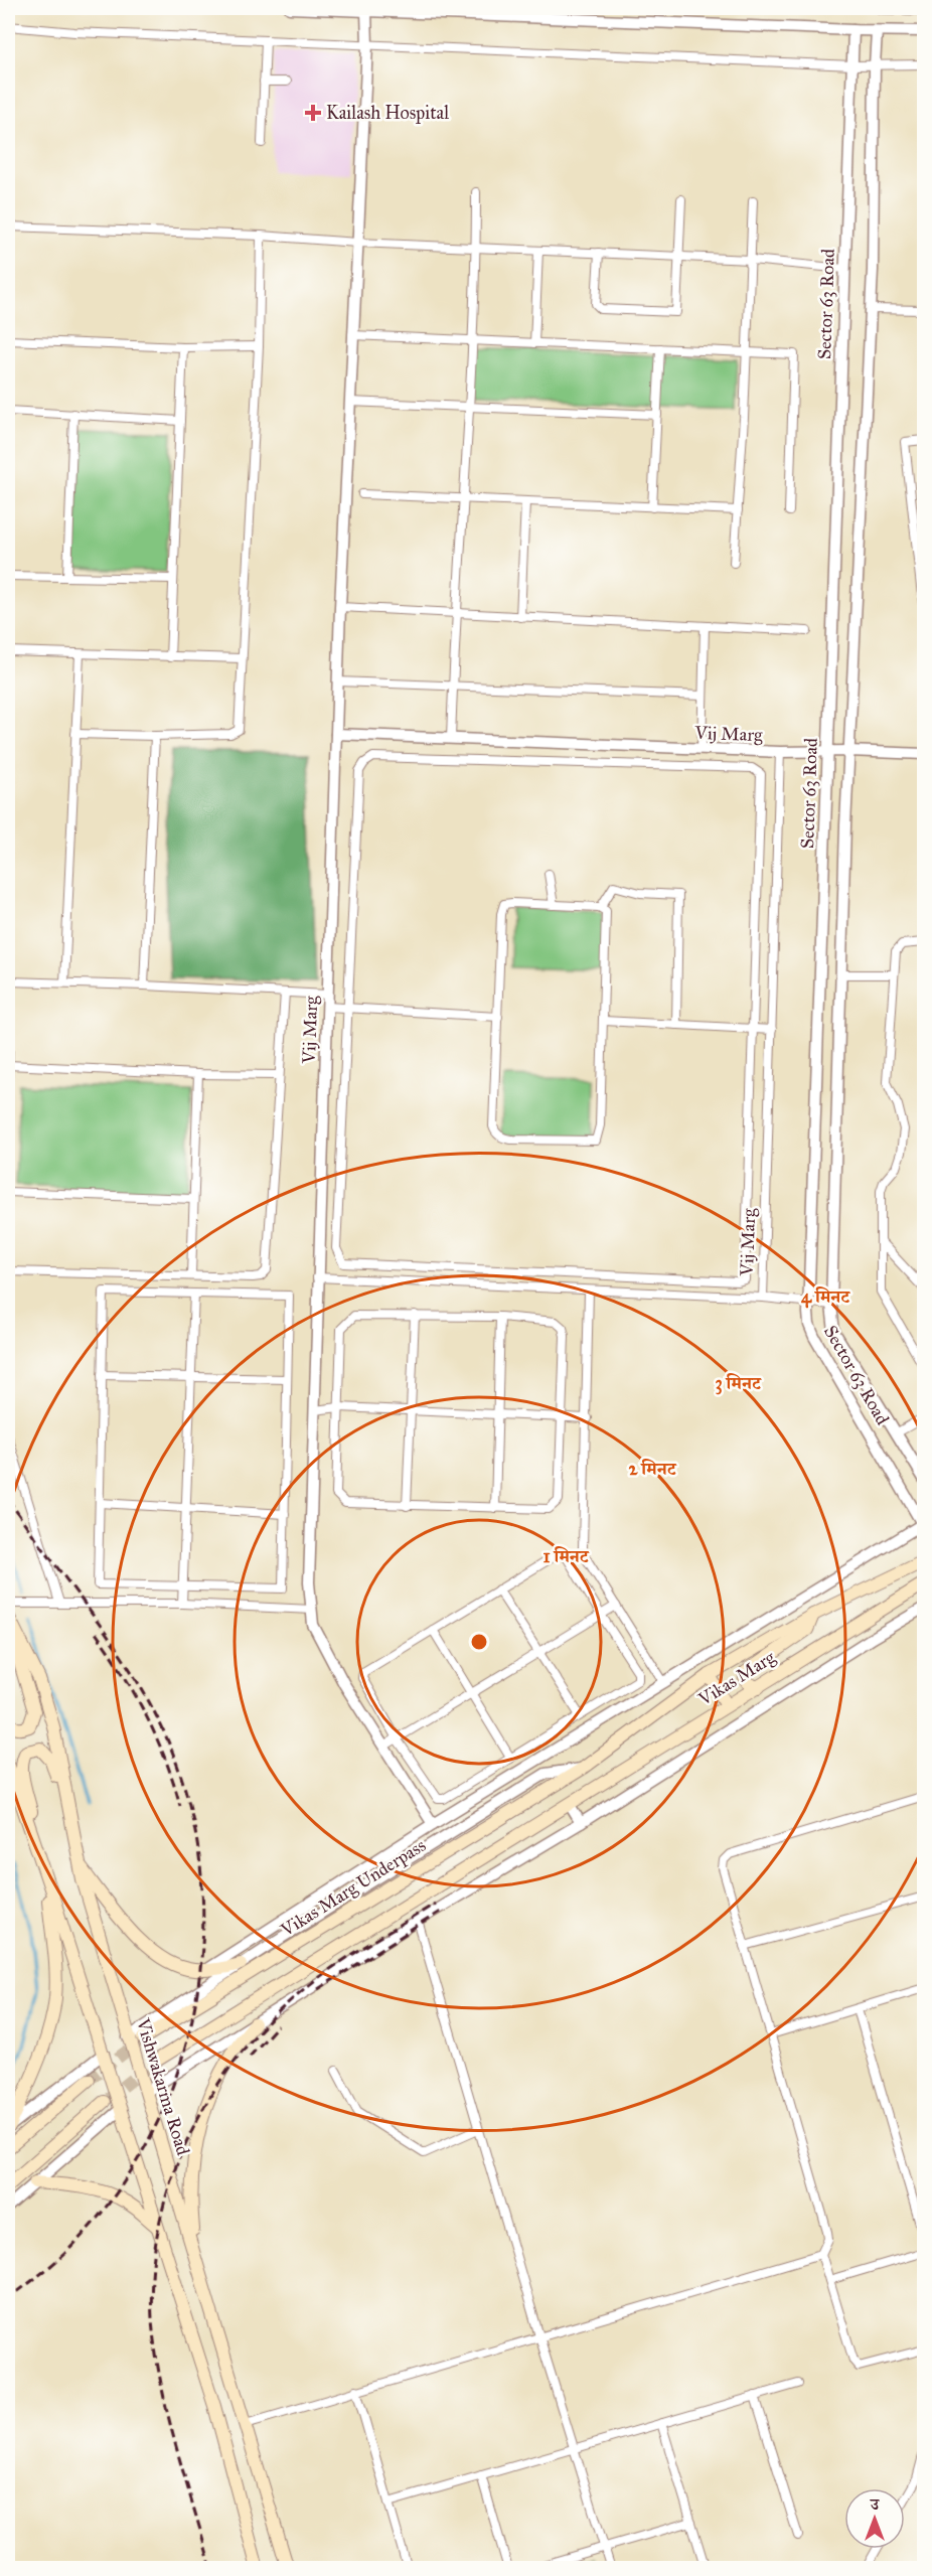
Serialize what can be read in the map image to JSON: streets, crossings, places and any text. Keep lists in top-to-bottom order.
{
  "streets": {
    "main road": ["Vikas Marg", "Vikas Marg Underpass", "Vishwakarma Road"],
    "street": ["Sector 63 Road", "Vij Marg"]
  },
  "crossings": [
    ["Vikas Marg", "Vikas Marg Underpass"]
  ],
  "places": {
    "health": ["Kailash Hospital"]
  },
  "north": "top",
  "rings": [
    "4 मिनट",
    "3 मिनट",
    "2 मिनट",
    "1 मिनट"
  ]
}
